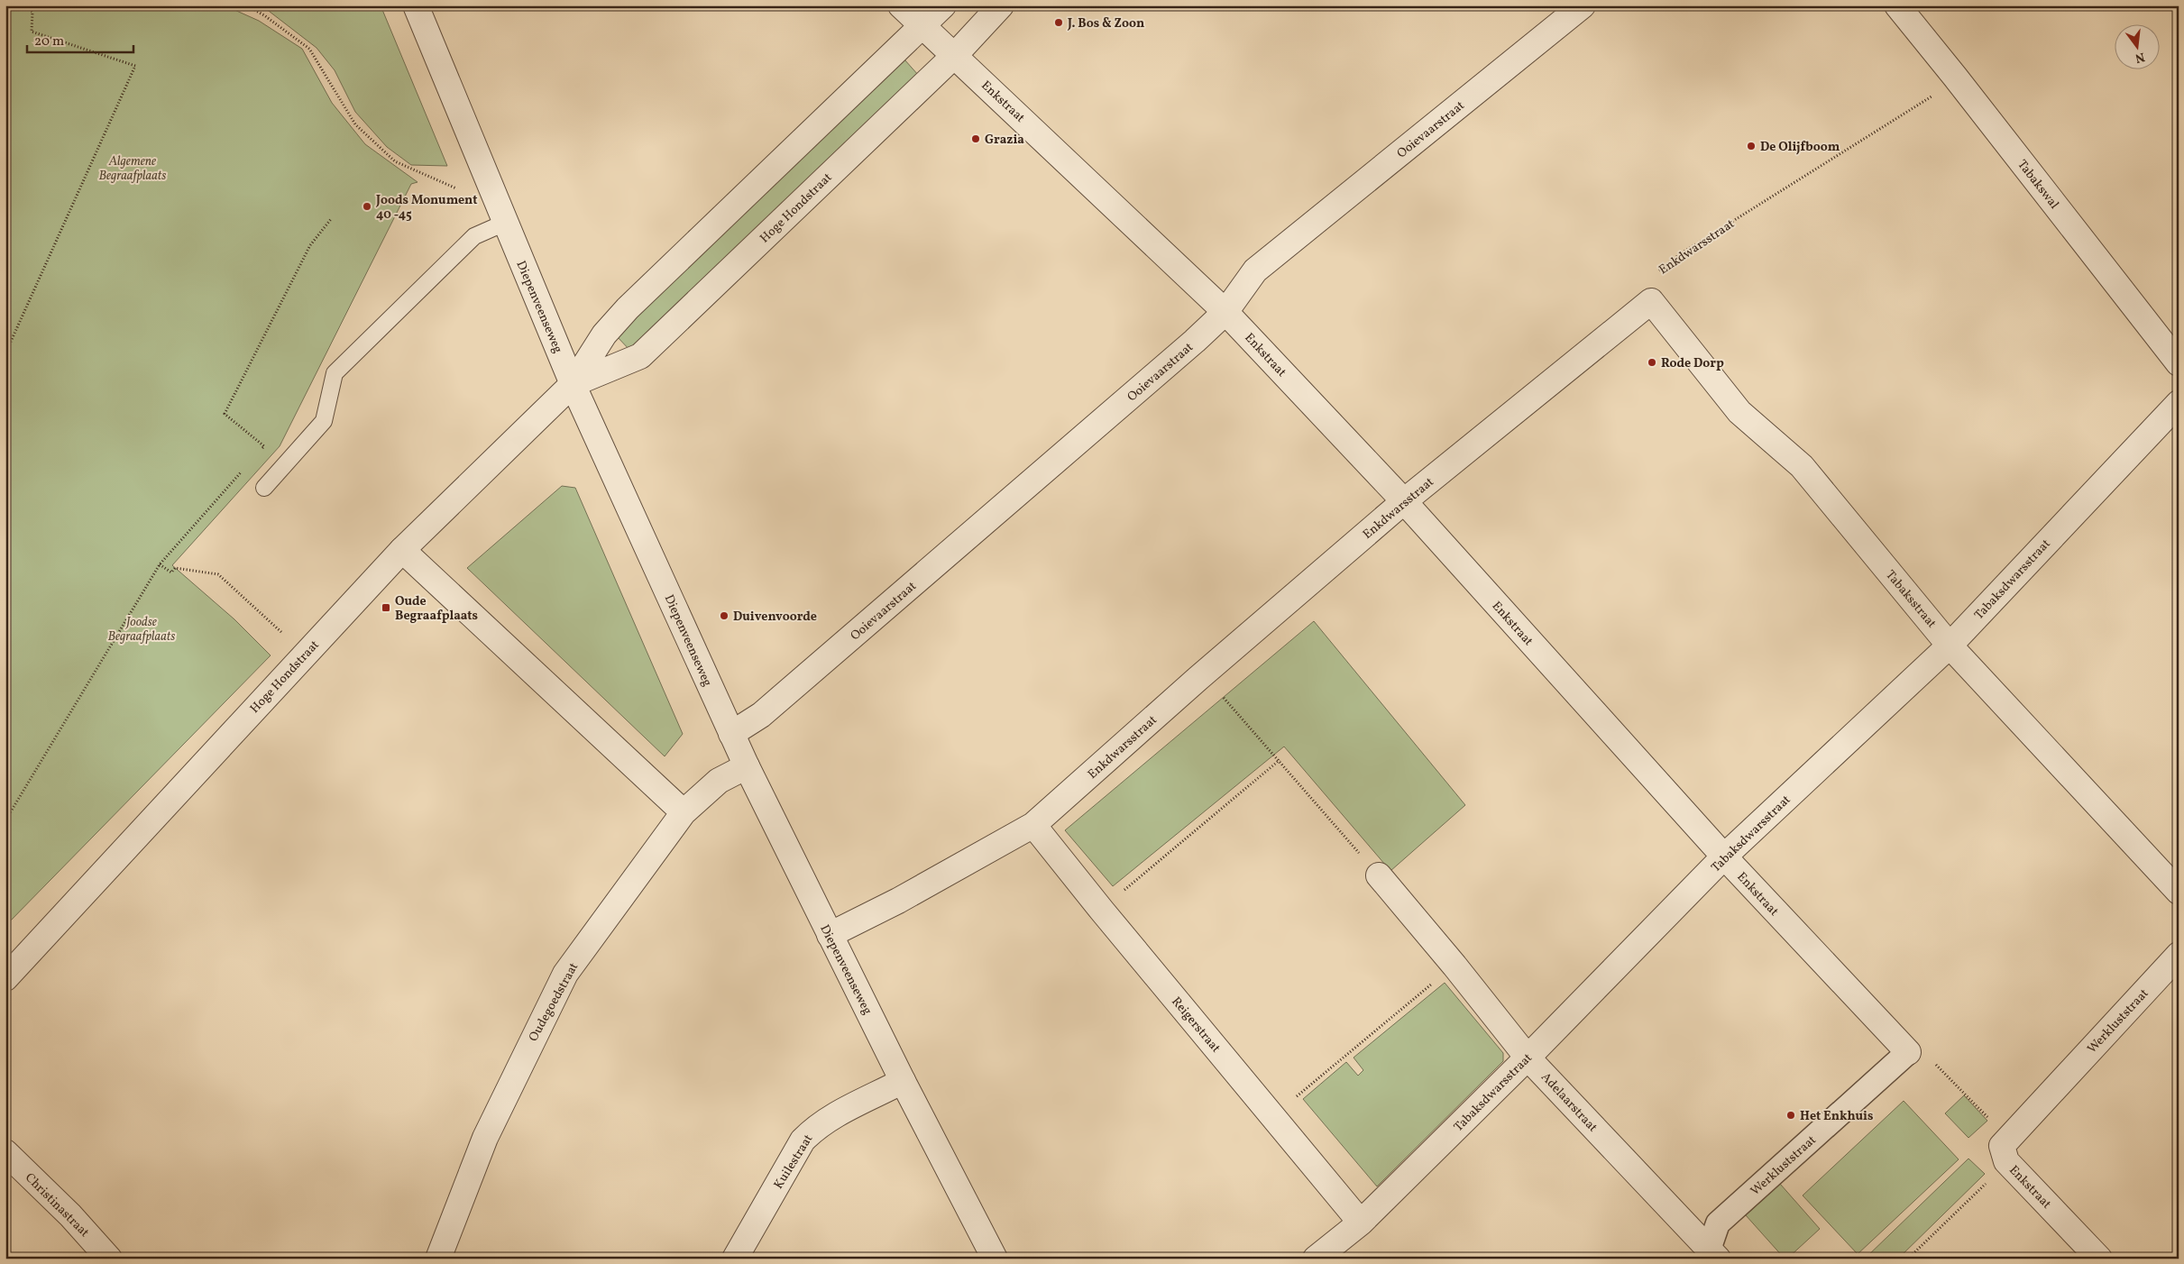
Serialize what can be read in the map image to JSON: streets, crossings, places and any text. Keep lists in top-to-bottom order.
{
  "streets": {
    "street": [
      "Enkstraat",
      "Ooievaarstraat",
      "Tabakswal",
      "Hoge Hondstraat",
      "Enkdwarsstraat",
      "Diepenveenseweg",
      "Tabaksdwarsstraat",
      "Tabaksstraat",
      "Oudegoedstraat",
      "Werkluststraat",
      "Reigerstraat",
      "Adelaarstraat",
      "Kuilestraat",
      "Christinastraat"
    ]
  },
  "crossings": [
    ["Enkstraat", "Ooievaarstraat"],
    ["Enkstraat", "Hoge Hondstraat"],
    ["Enkstraat", "Enkdwarsstraat"],
    ["Enkstraat", "Tabaksdwarsstraat"],
    ["Enkstraat", "Werkluststraat"],
    ["Ooievaarstraat", "Diepenveenseweg"],
    ["Tabakswal", "Enkdwarsstraat"],
    ["Hoge Hondstraat", "Diepenveenseweg"],
    ["Enkdwarsstraat", "Diepenveenseweg"],
    ["Enkdwarsstraat", "Tabaksstraat"],
    ["Enkdwarsstraat", "Reigerstraat"],
    ["Diepenveenseweg", "Oudegoedstraat"],
    ["Diepenveenseweg", "Kuilestraat"],
    ["Tabaksdwarsstraat", "Tabaksstraat"],
    ["Tabaksdwarsstraat", "Reigerstraat"],
    ["Tabaksdwarsstraat", "Adelaarstraat"],
    ["Werkluststraat", "Adelaarstraat"]
  ],
  "parks": ["Algemene Begraafplaats", "Joodse Begraafplaats"],
  "places": {
    "other": [
      "J. Bos & Zoon",
      "Grazia",
      "De Olijfboom",
      "Joods Monument 40 -45",
      "Rode Dorp",
      "Duivenvoorde",
      "Het Enkhuis"
    ],
    "transit": ["Oude Begraafplaats"]
  },
  "scale_bar": "20 m",
  "north": "bottom"
}
